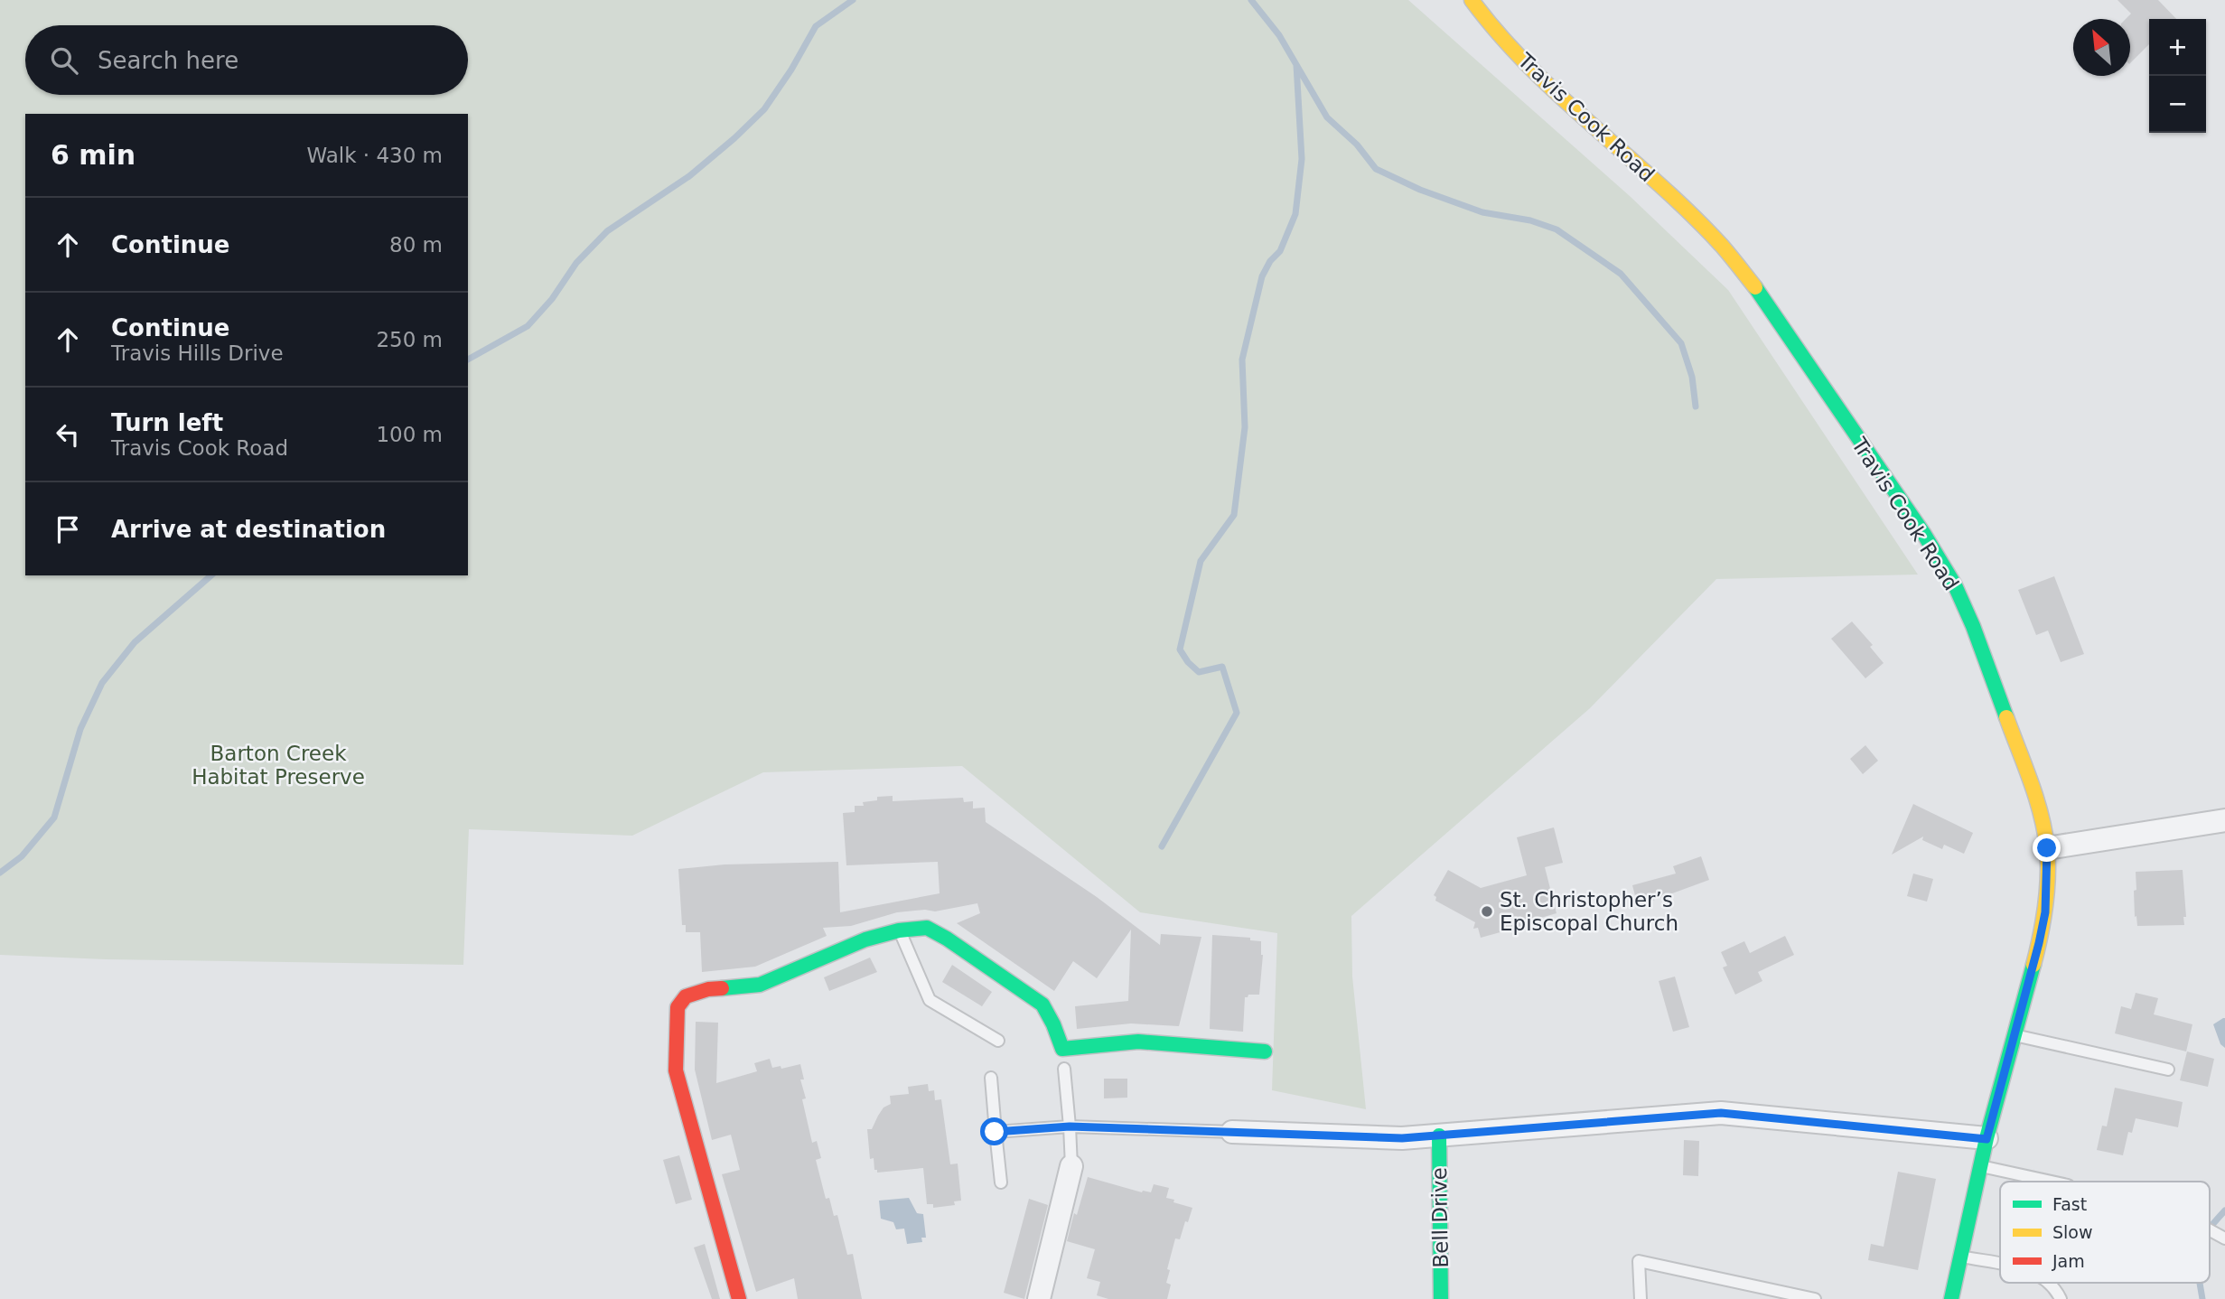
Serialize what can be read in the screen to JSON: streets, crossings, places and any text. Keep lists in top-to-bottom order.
{
  "streets": {
    "street": ["Travis Cook Road", "Bell Drive"]
  },
  "parks": ["Barton Creek Habitat Preserve"],
  "places": ["St. Christopher’s Episcopal Church"],
  "legend": ["Fast", "Slow", "Jam"],
  "north": "top left",
  "page": {
    "map_buttons": ["+", "−"],
    "search": "Search here",
    "heading": ["6 min", "Walk · 430 m"],
    "list": [
      ["Continue", "80 m"],
      ["Continue", "Travis Hills Drive", "250 m"],
      ["Turn left", "Travis Cook Road", "100 m"],
      "Arrive at destination"
    ]
  }
}
